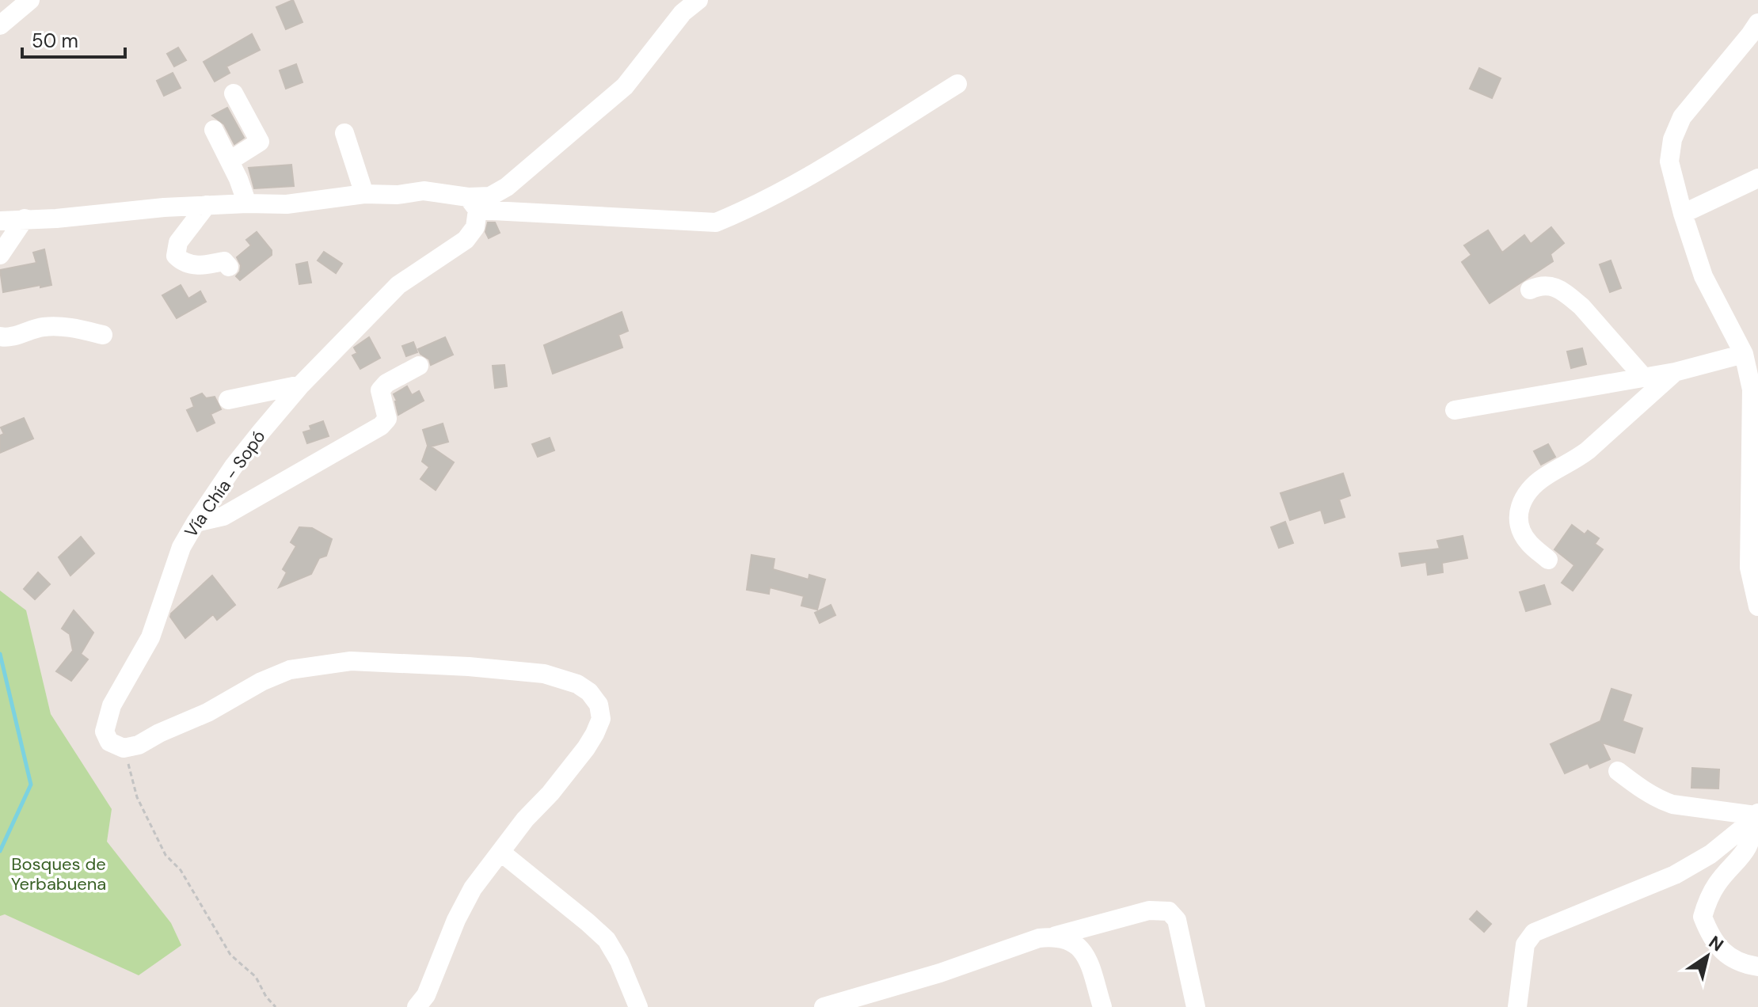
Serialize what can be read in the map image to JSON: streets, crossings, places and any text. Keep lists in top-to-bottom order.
{
  "streets": {
    "street": ["Vía Chía - Sopó"]
  },
  "parks": ["Bosques de Yerbabuena"],
  "scale_bar": "50 m",
  "north": "top right"
}
